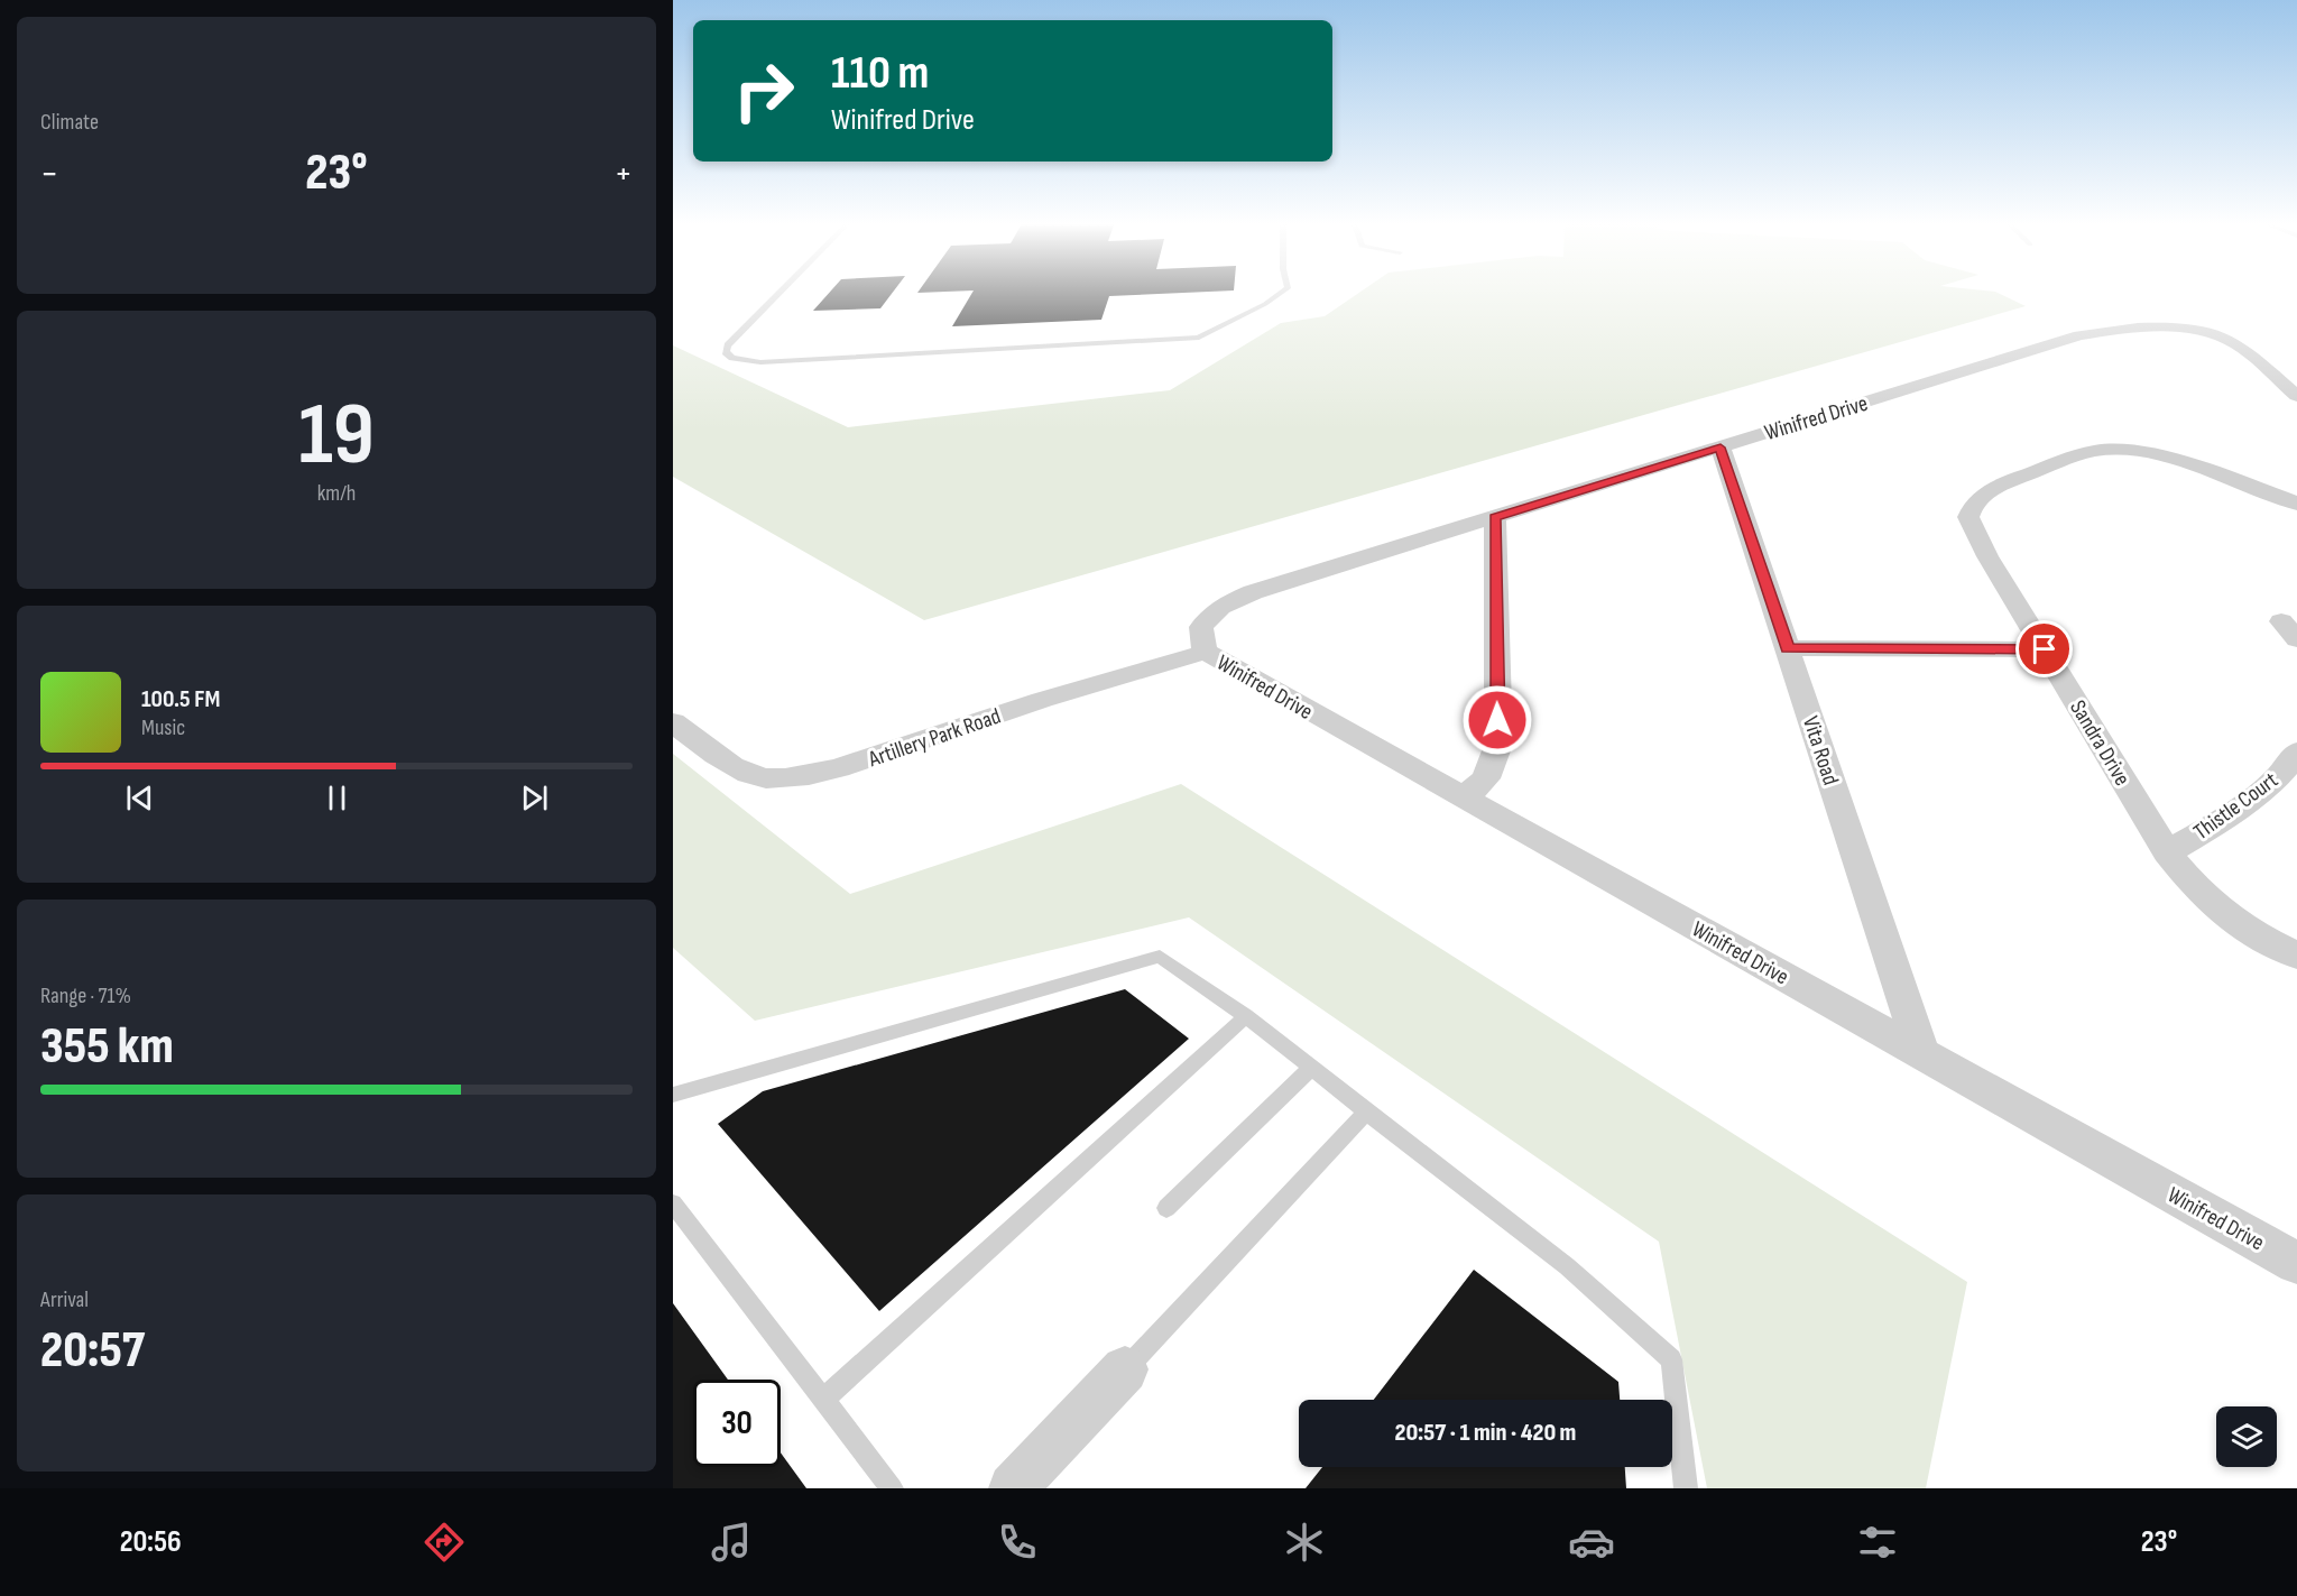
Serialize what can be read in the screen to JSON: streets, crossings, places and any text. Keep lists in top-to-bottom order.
{
  "streets": {
    "street": [
      "Winifred Drive",
      "Artillery Park Road",
      "Sandra Drive",
      "Vita Road",
      "Thistle Court"
    ]
  },
  "crossings": [
    ["Winifred Drive", "Artillery Park Road"],
    ["Winifred Drive", "Vita Road"],
    ["Sandra Drive", "Thistle Court"]
  ],
  "page": {
    "tile": [
      "Climate",
      ["19", "km/h"],
      ["Range · 71%", "355 km"],
      ["Arrival", "20:57"]
    ],
    "turn": ["110 m", "Winifred Drive"],
    "heat": ["−", "23°", "+"],
    "song": ["100.5 FM", "Music"],
    "limit": "30",
    "trip": "20:57 · 1 min · 420 m",
    "tabs": ["20:56", "23°"]
  }
}
